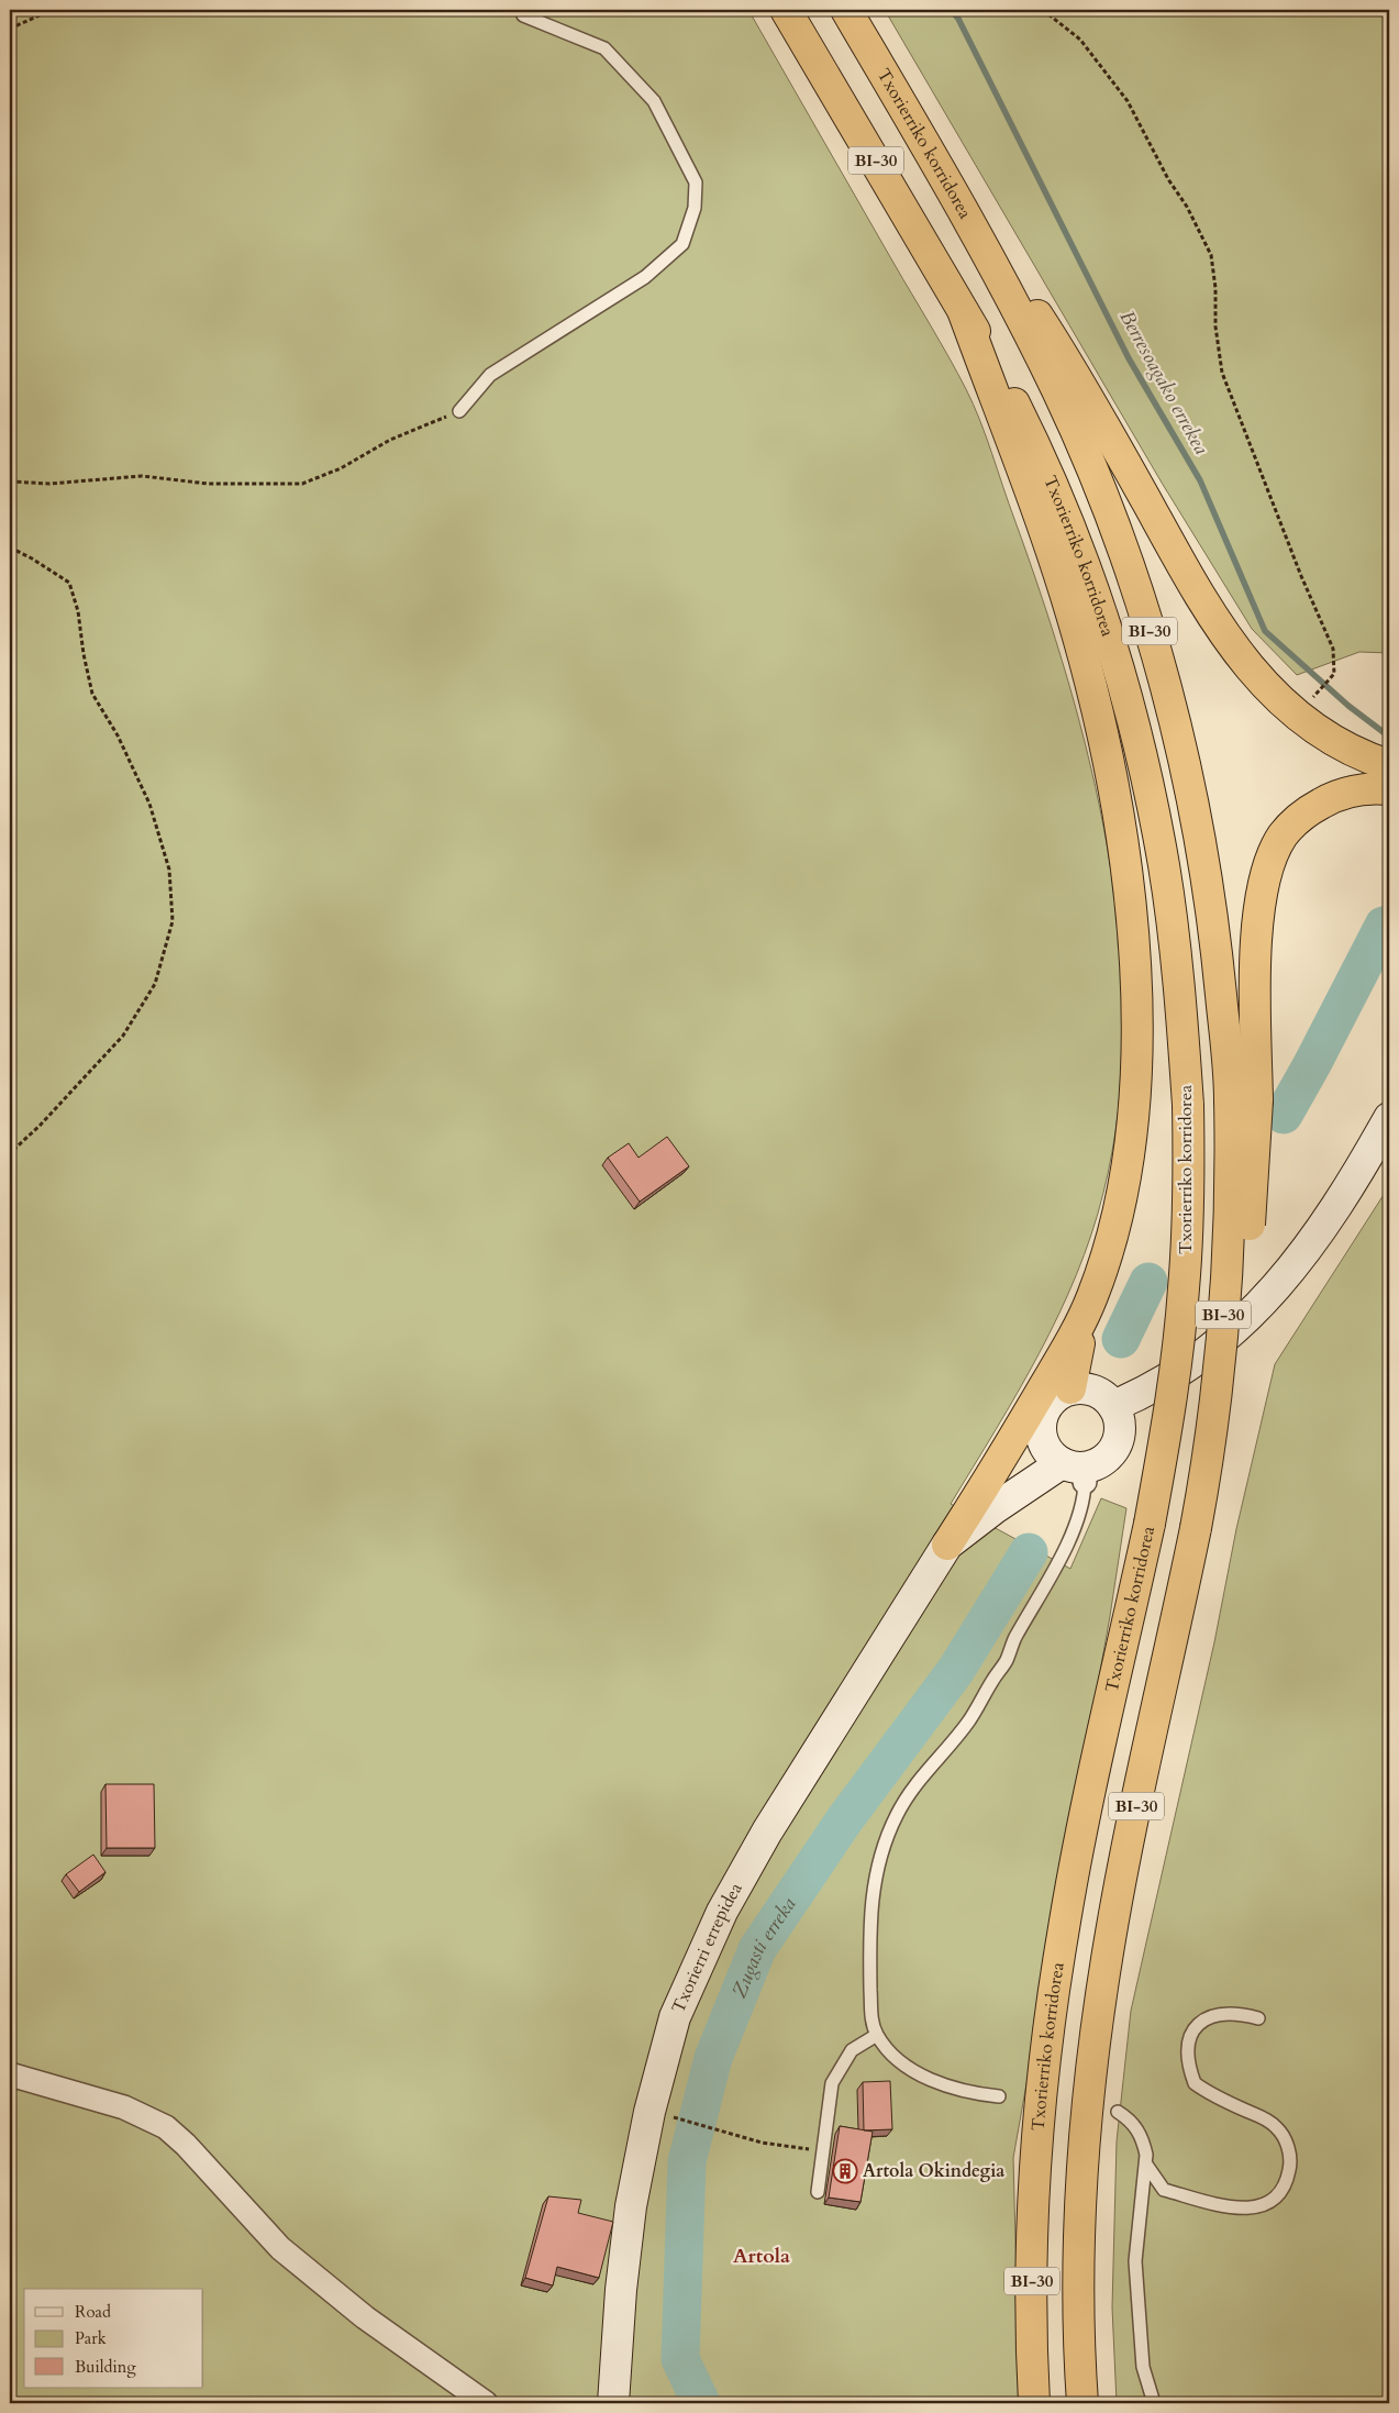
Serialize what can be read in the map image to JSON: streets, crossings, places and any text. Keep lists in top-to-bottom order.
{
  "streets": {
    "highway": ["Txorierriko korridorea", "BI-30"],
    "main road": ["Txorierri errepidea"]
  },
  "crossings": [
    ["Txorierriko korridorea", "BI-30"]
  ],
  "districts": ["Artola"],
  "water": ["Berresoagako errekea", "Zugasti erreka"],
  "places": {
    "building": ["Artola Okindegia"]
  },
  "legend": ["Road", "Park", "Building"]
}
